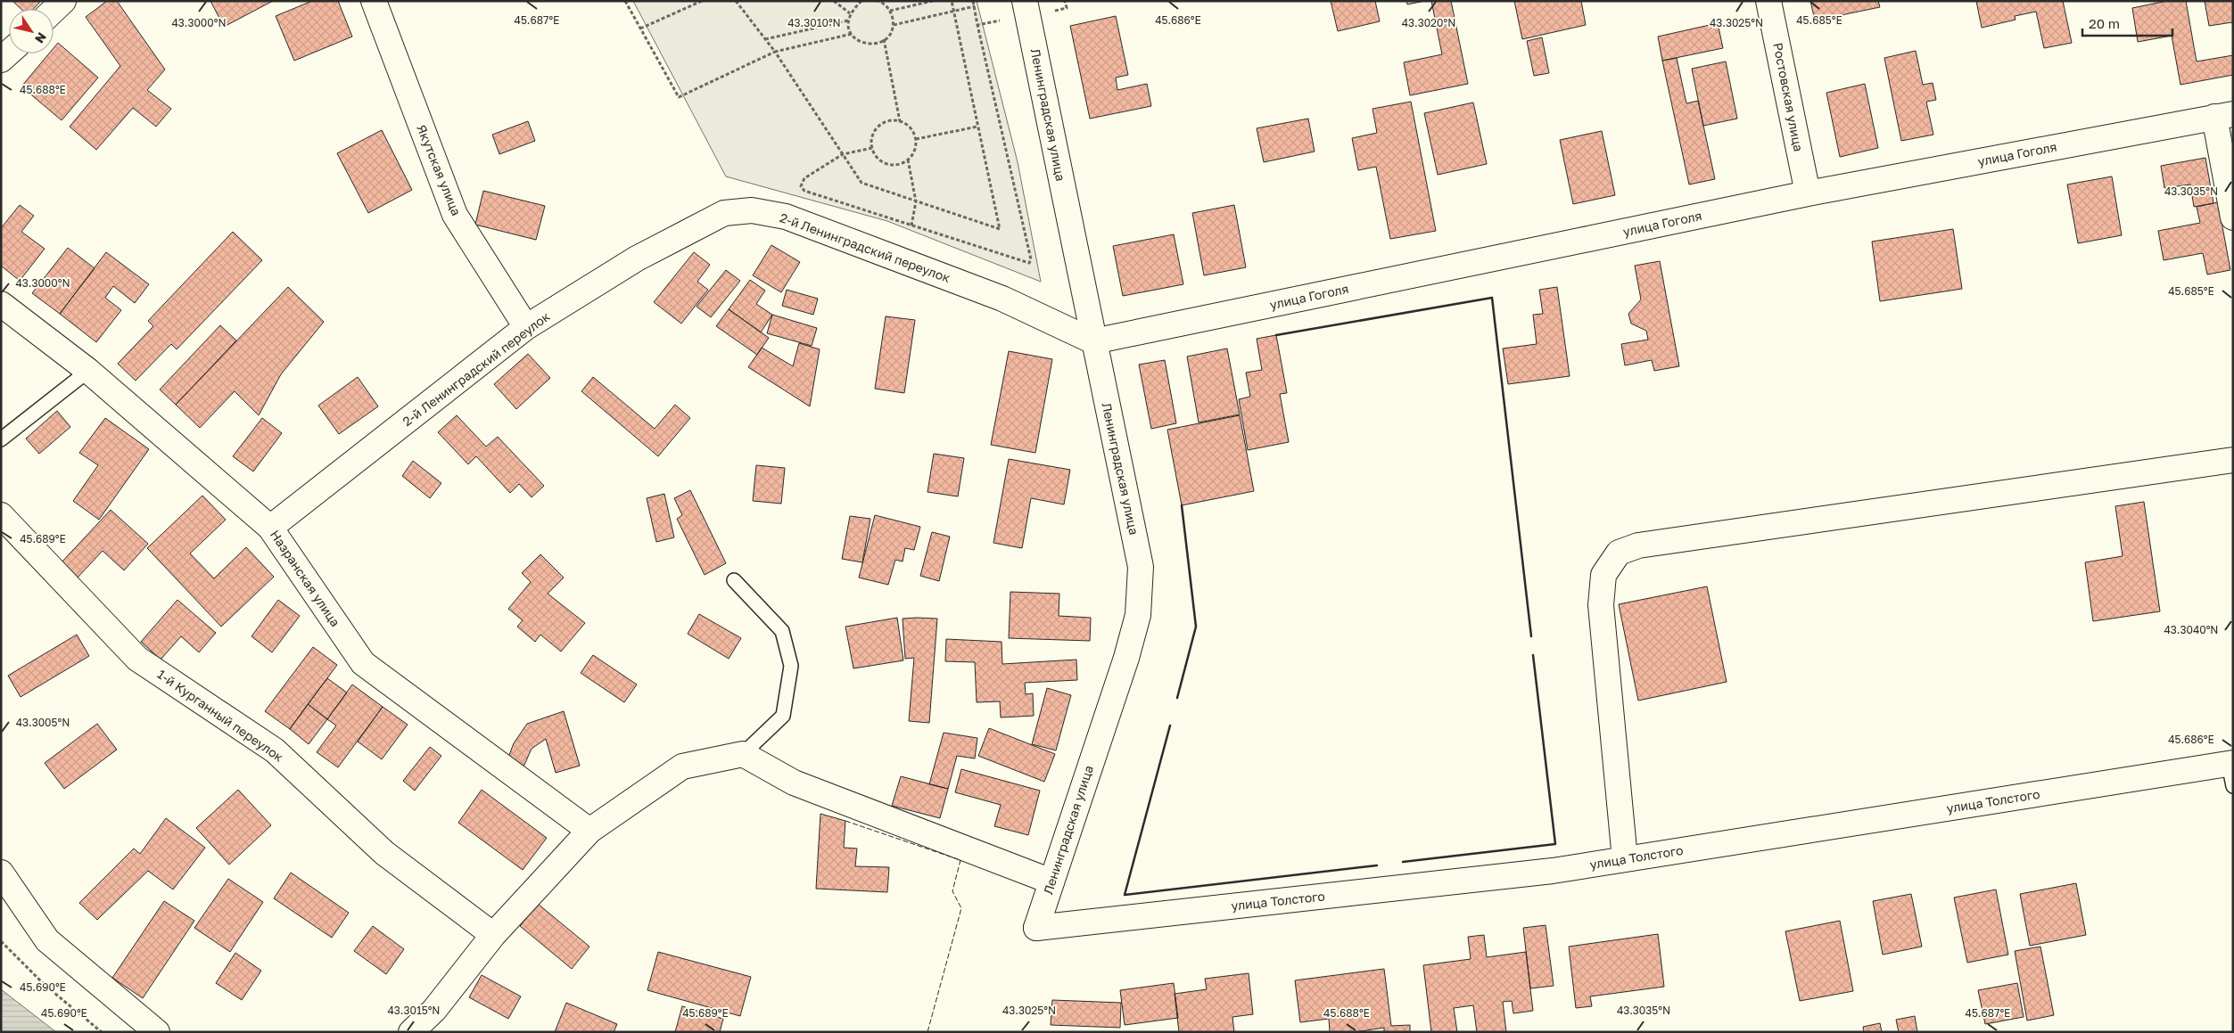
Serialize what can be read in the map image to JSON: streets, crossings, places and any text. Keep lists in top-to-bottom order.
{
  "streets": {
    "street": [
      "Ростовская улица",
      "Ленинградская улица",
      "улица Гоголя",
      "Якутская улица",
      "2-й Ленинградский переулок",
      "Назранская улица",
      "1-й Курганный переулок",
      "улица Толстого"
    ]
  },
  "crossings": [
    ["Ростовская улица", "улица Гоголя"],
    ["Ленинградская улица", "улица Гоголя"],
    ["Ленинградская улица", "2-й Ленинградский переулок"],
    ["Ленинградская улица", "улица Толстого"],
    ["улица Гоголя", "2-й Ленинградский переулок"],
    ["Якутская улица", "2-й Ленинградский переулок"],
    ["2-й Ленинградский переулок", "Назранская улица"]
  ],
  "scale_bar": "20 m",
  "north": "bottom right",
  "coordinates": [
    "45.687°E",
    "45.686°E",
    "45.685°E",
    "43.3000°N",
    "43.3010°N",
    "43.3020°N",
    "43.3025°N",
    "45.688°E",
    "43.3035°N",
    "45.689°E",
    "43.3040°N",
    "43.3005°N",
    "45.690°E",
    "43.3015°N"
  ]
}
